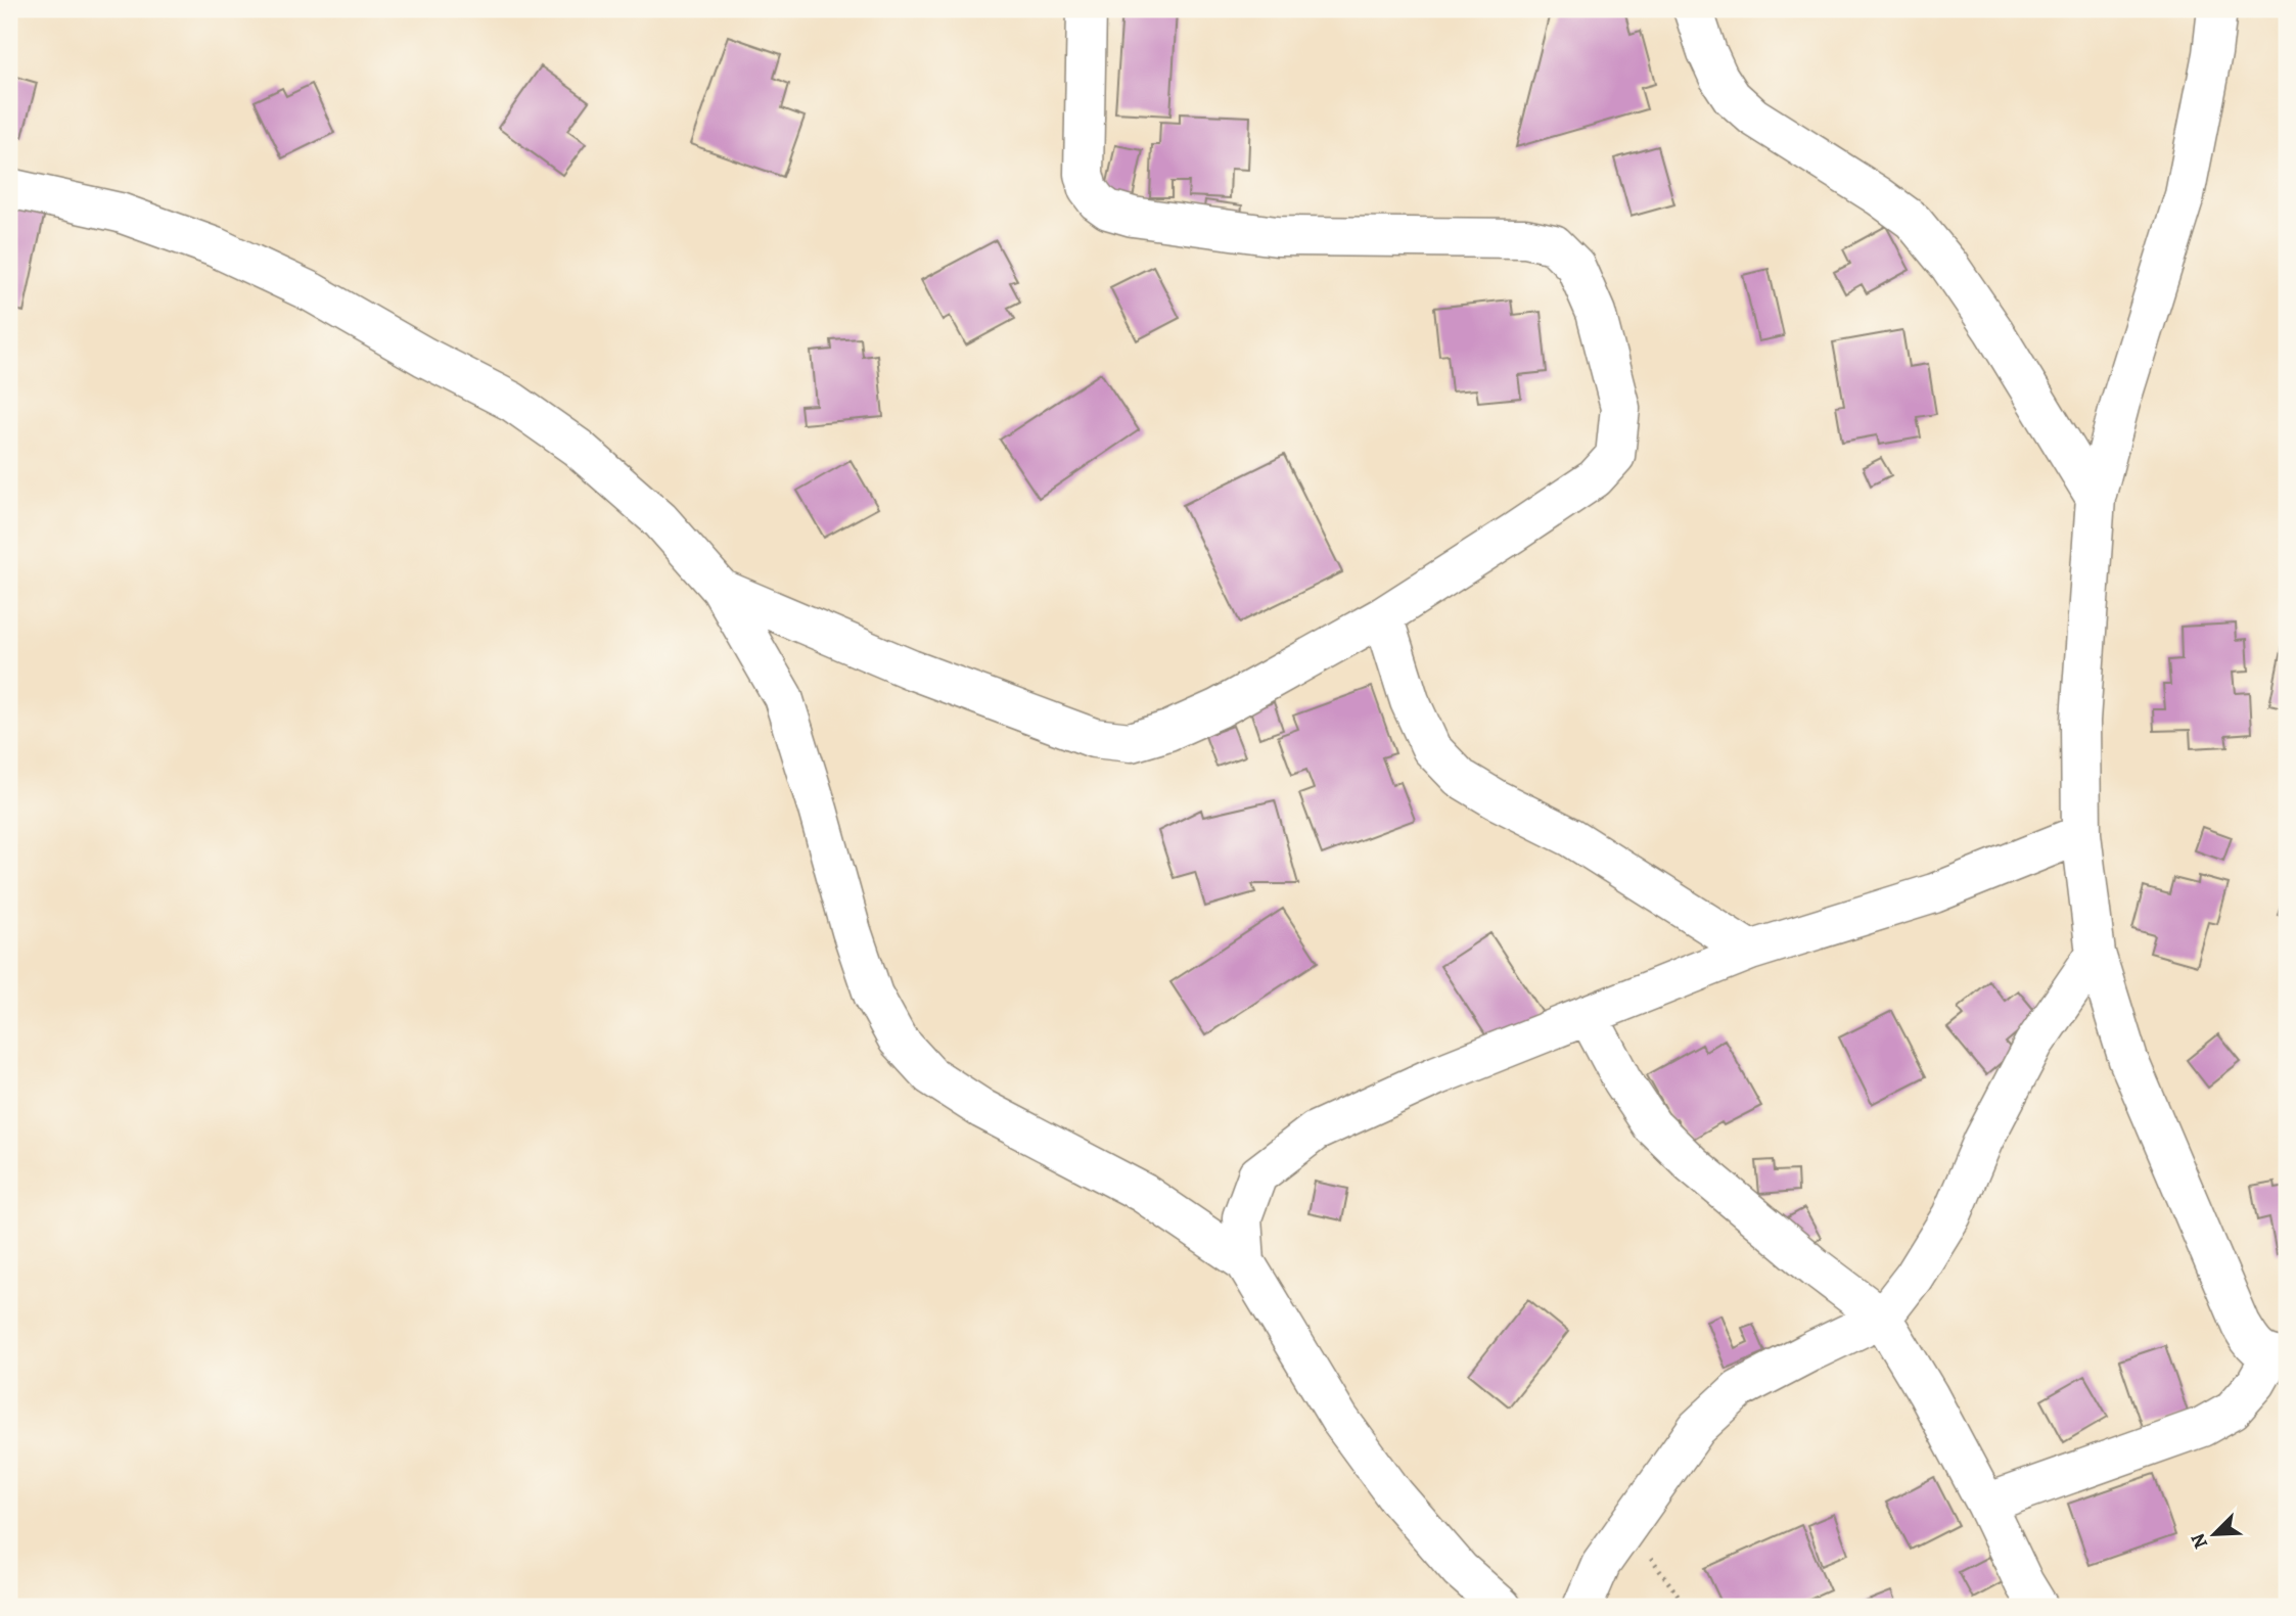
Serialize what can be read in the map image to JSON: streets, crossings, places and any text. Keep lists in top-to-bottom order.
{
  "north": "bottom left"
}
